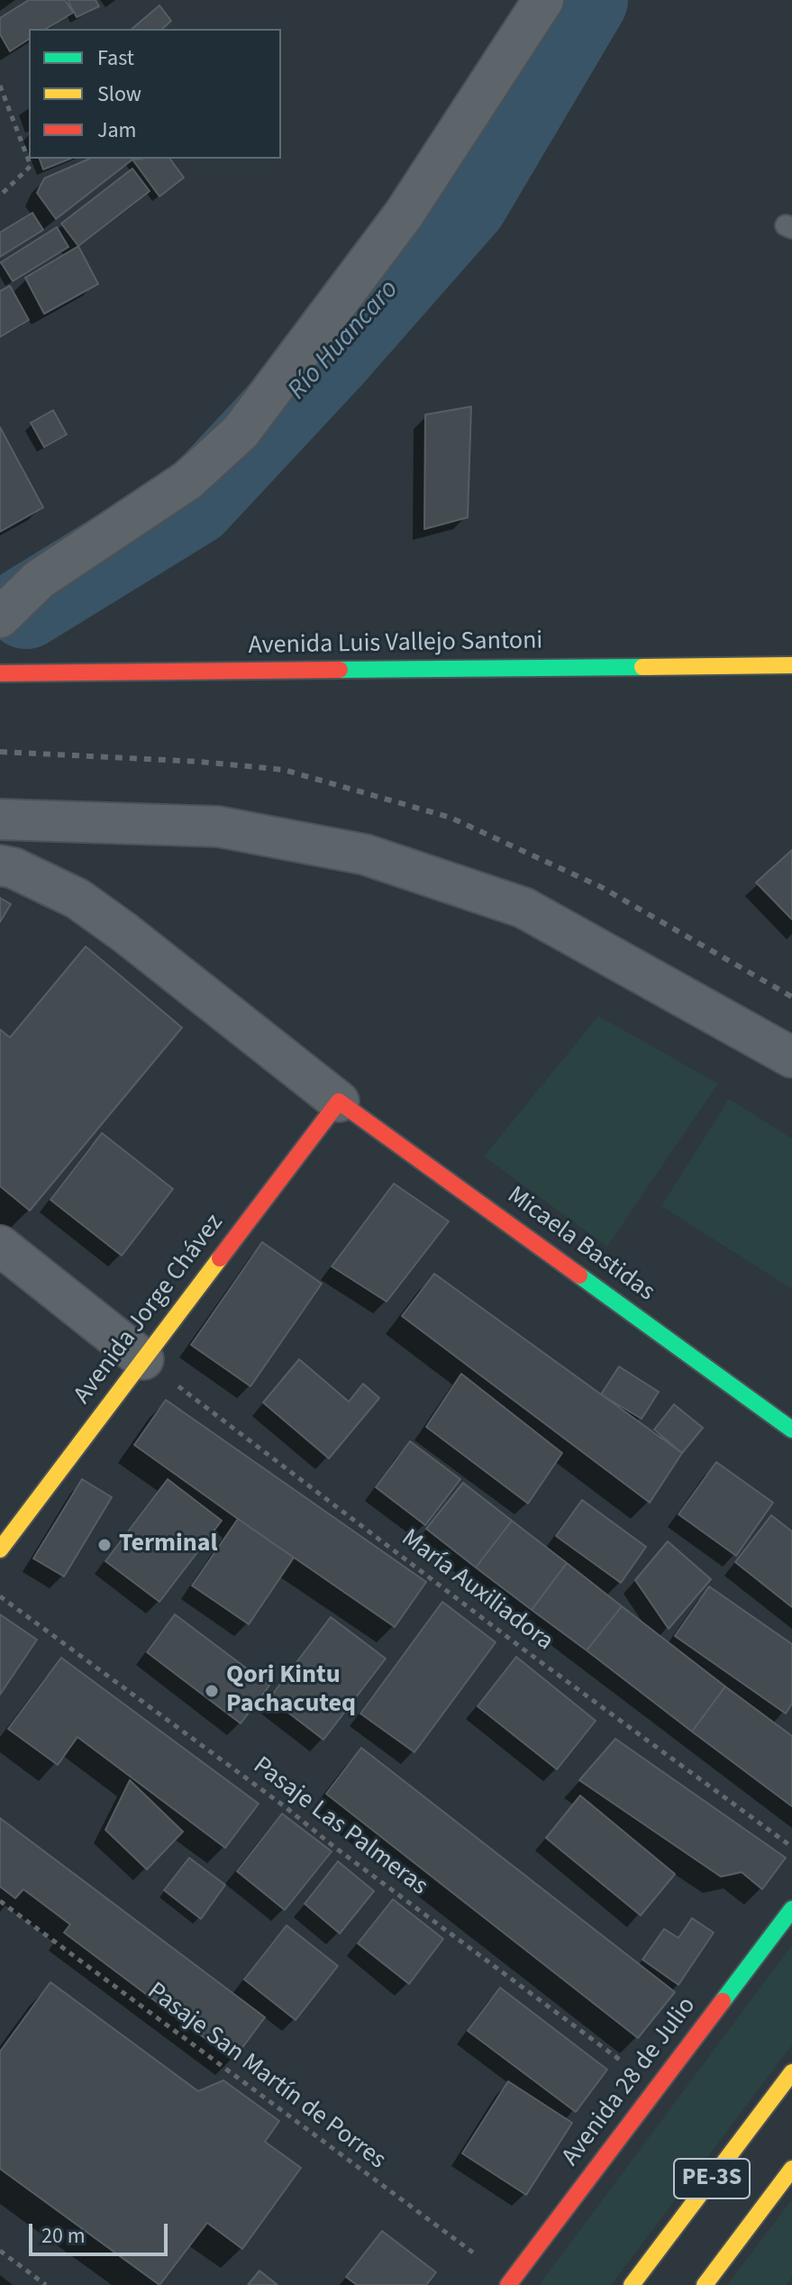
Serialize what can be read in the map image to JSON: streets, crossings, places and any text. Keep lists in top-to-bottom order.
{
  "streets": {
    "main road": [
      "Avenida Luis Vallejo Santoni",
      "Micaela Bastidas",
      "Avenida Jorge Chávez",
      "Avenida 28 de Julio",
      "PE-3S"
    ],
    "path": ["María Auxiliadora", "Pasaje Las Palmeras", "Pasaje San Martín de Porres"]
  },
  "crossings": [
    ["Micaela Bastidas", "Avenida Jorge Chávez"],
    ["Avenida Jorge Chávez", "María Auxiliadora"],
    ["Pasaje Las Palmeras", "Avenida 28 de Julio"],
    ["Pasaje San Martín de Porres", "Avenida 28 de Julio"]
  ],
  "water": ["Río Huancaro"],
  "places": ["Terminal", "Qori Kintu Pachacuteq"],
  "legend": ["Fast", "Slow", "Jam"],
  "scale_bar": "20 m"
}
